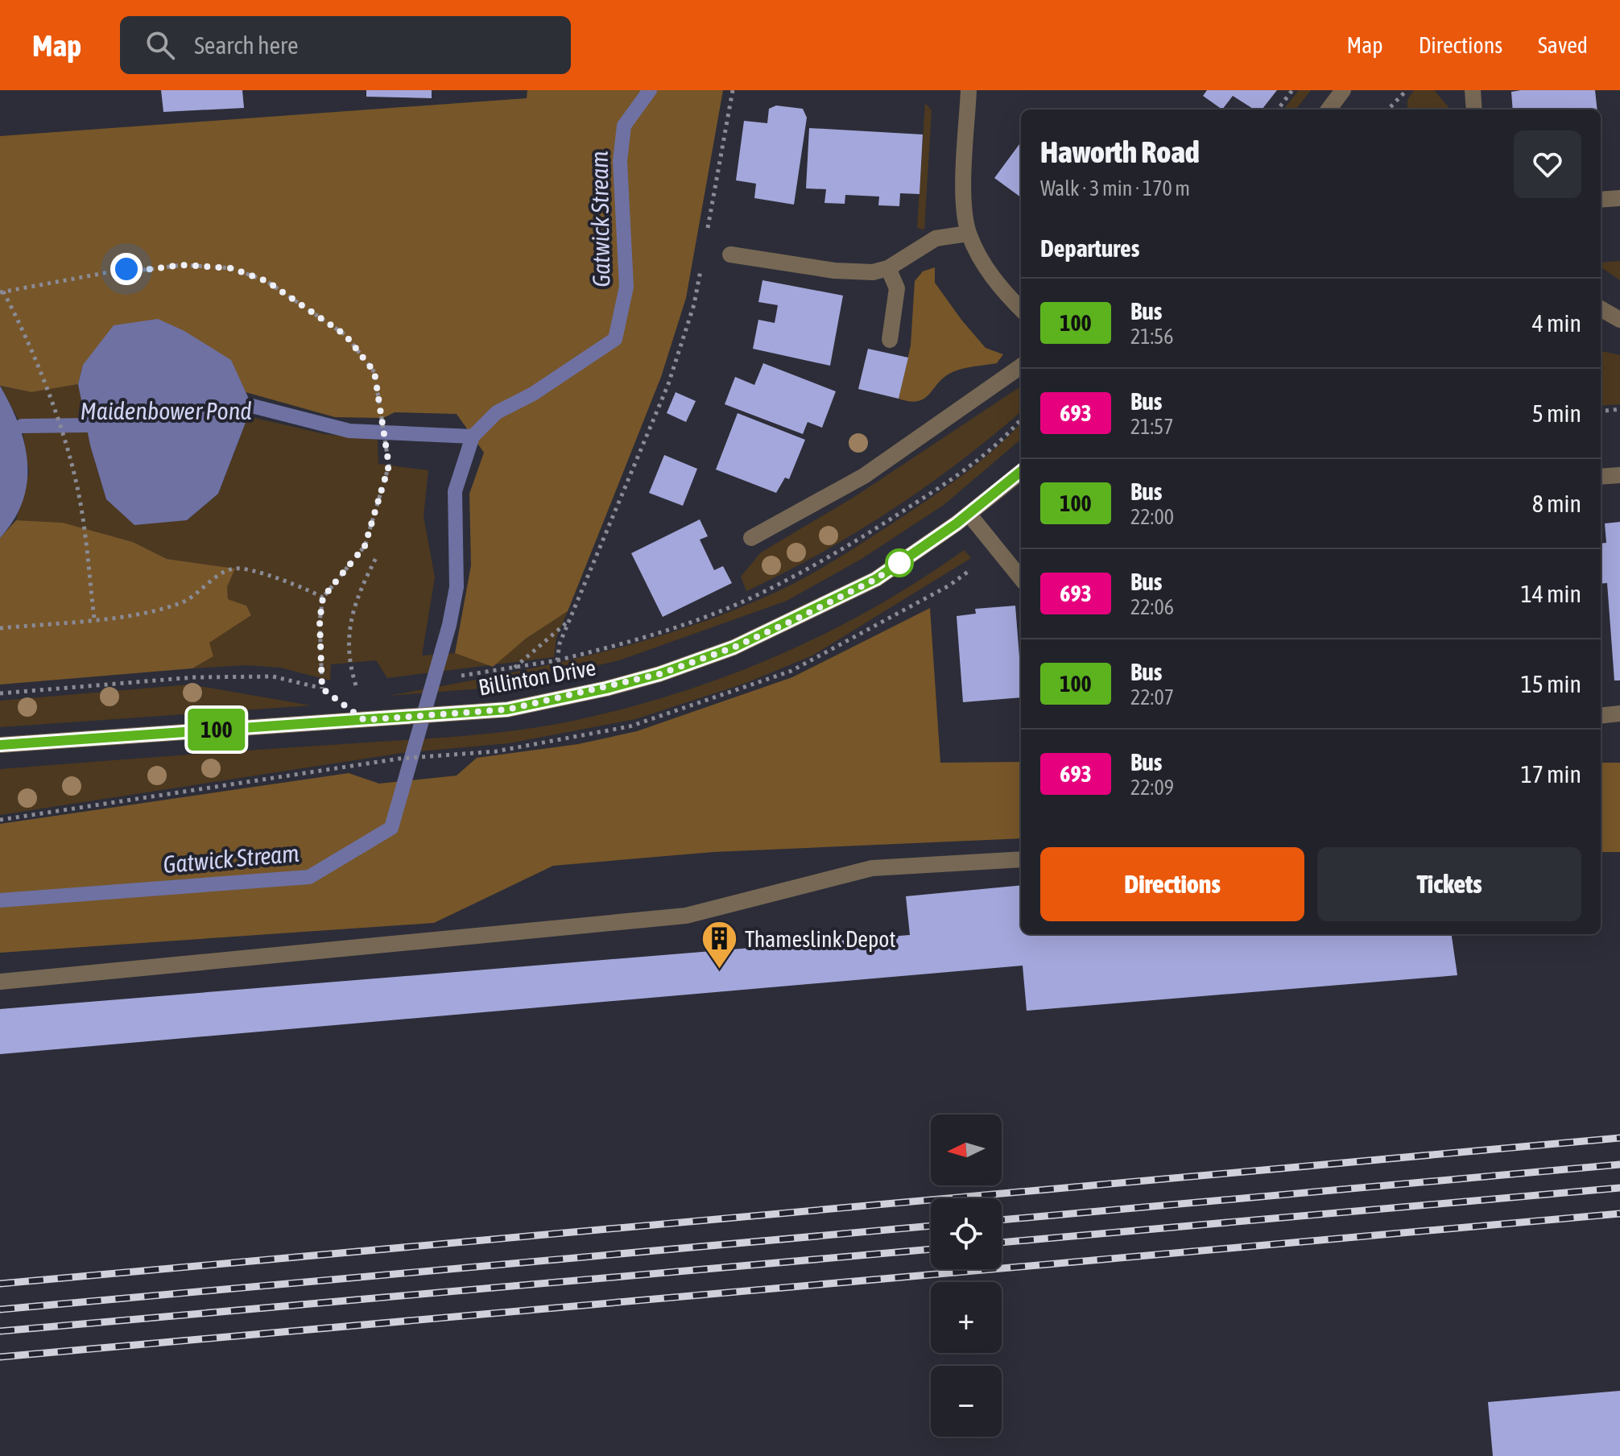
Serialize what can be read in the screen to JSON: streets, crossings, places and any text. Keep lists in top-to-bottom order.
{
  "streets": {
    "street": ["Billinton Drive"]
  },
  "water": ["Gatwick Stream", "Maidenbower Pond"],
  "places": {
    "building": ["Thameslink Depot"]
  },
  "lines": ["bus line 100"],
  "north": "left",
  "page": {
    "header": "Map",
    "search": "Search here",
    "nav": ["Map", "Directions", "Saved"],
    "on_map": "100",
    "heading": [
      ["Haworth Road", "Walk · 3 min · 170 m"],
      "Departures"
    ],
    "list": [
      {
        "mark": "100",
        "name": "Bus",
        "note": "21:56",
        "value": "4 min"
      },
      {
        "mark": "693",
        "name": "Bus",
        "note": "21:57",
        "value": "5 min"
      },
      {
        "mark": "100",
        "name": "Bus",
        "note": "22:00",
        "value": "8 min"
      },
      {
        "mark": "693",
        "name": "Bus",
        "note": "22:06",
        "value": "14 min"
      },
      {
        "mark": "100",
        "name": "Bus",
        "note": "22:07",
        "value": "15 min"
      },
      {
        "mark": "693",
        "name": "Bus",
        "note": "22:09",
        "value": "17 min"
      }
    ],
    "buttons": ["Directions", "Tickets"],
    "map_buttons": ["+", "−"]
  }
}
